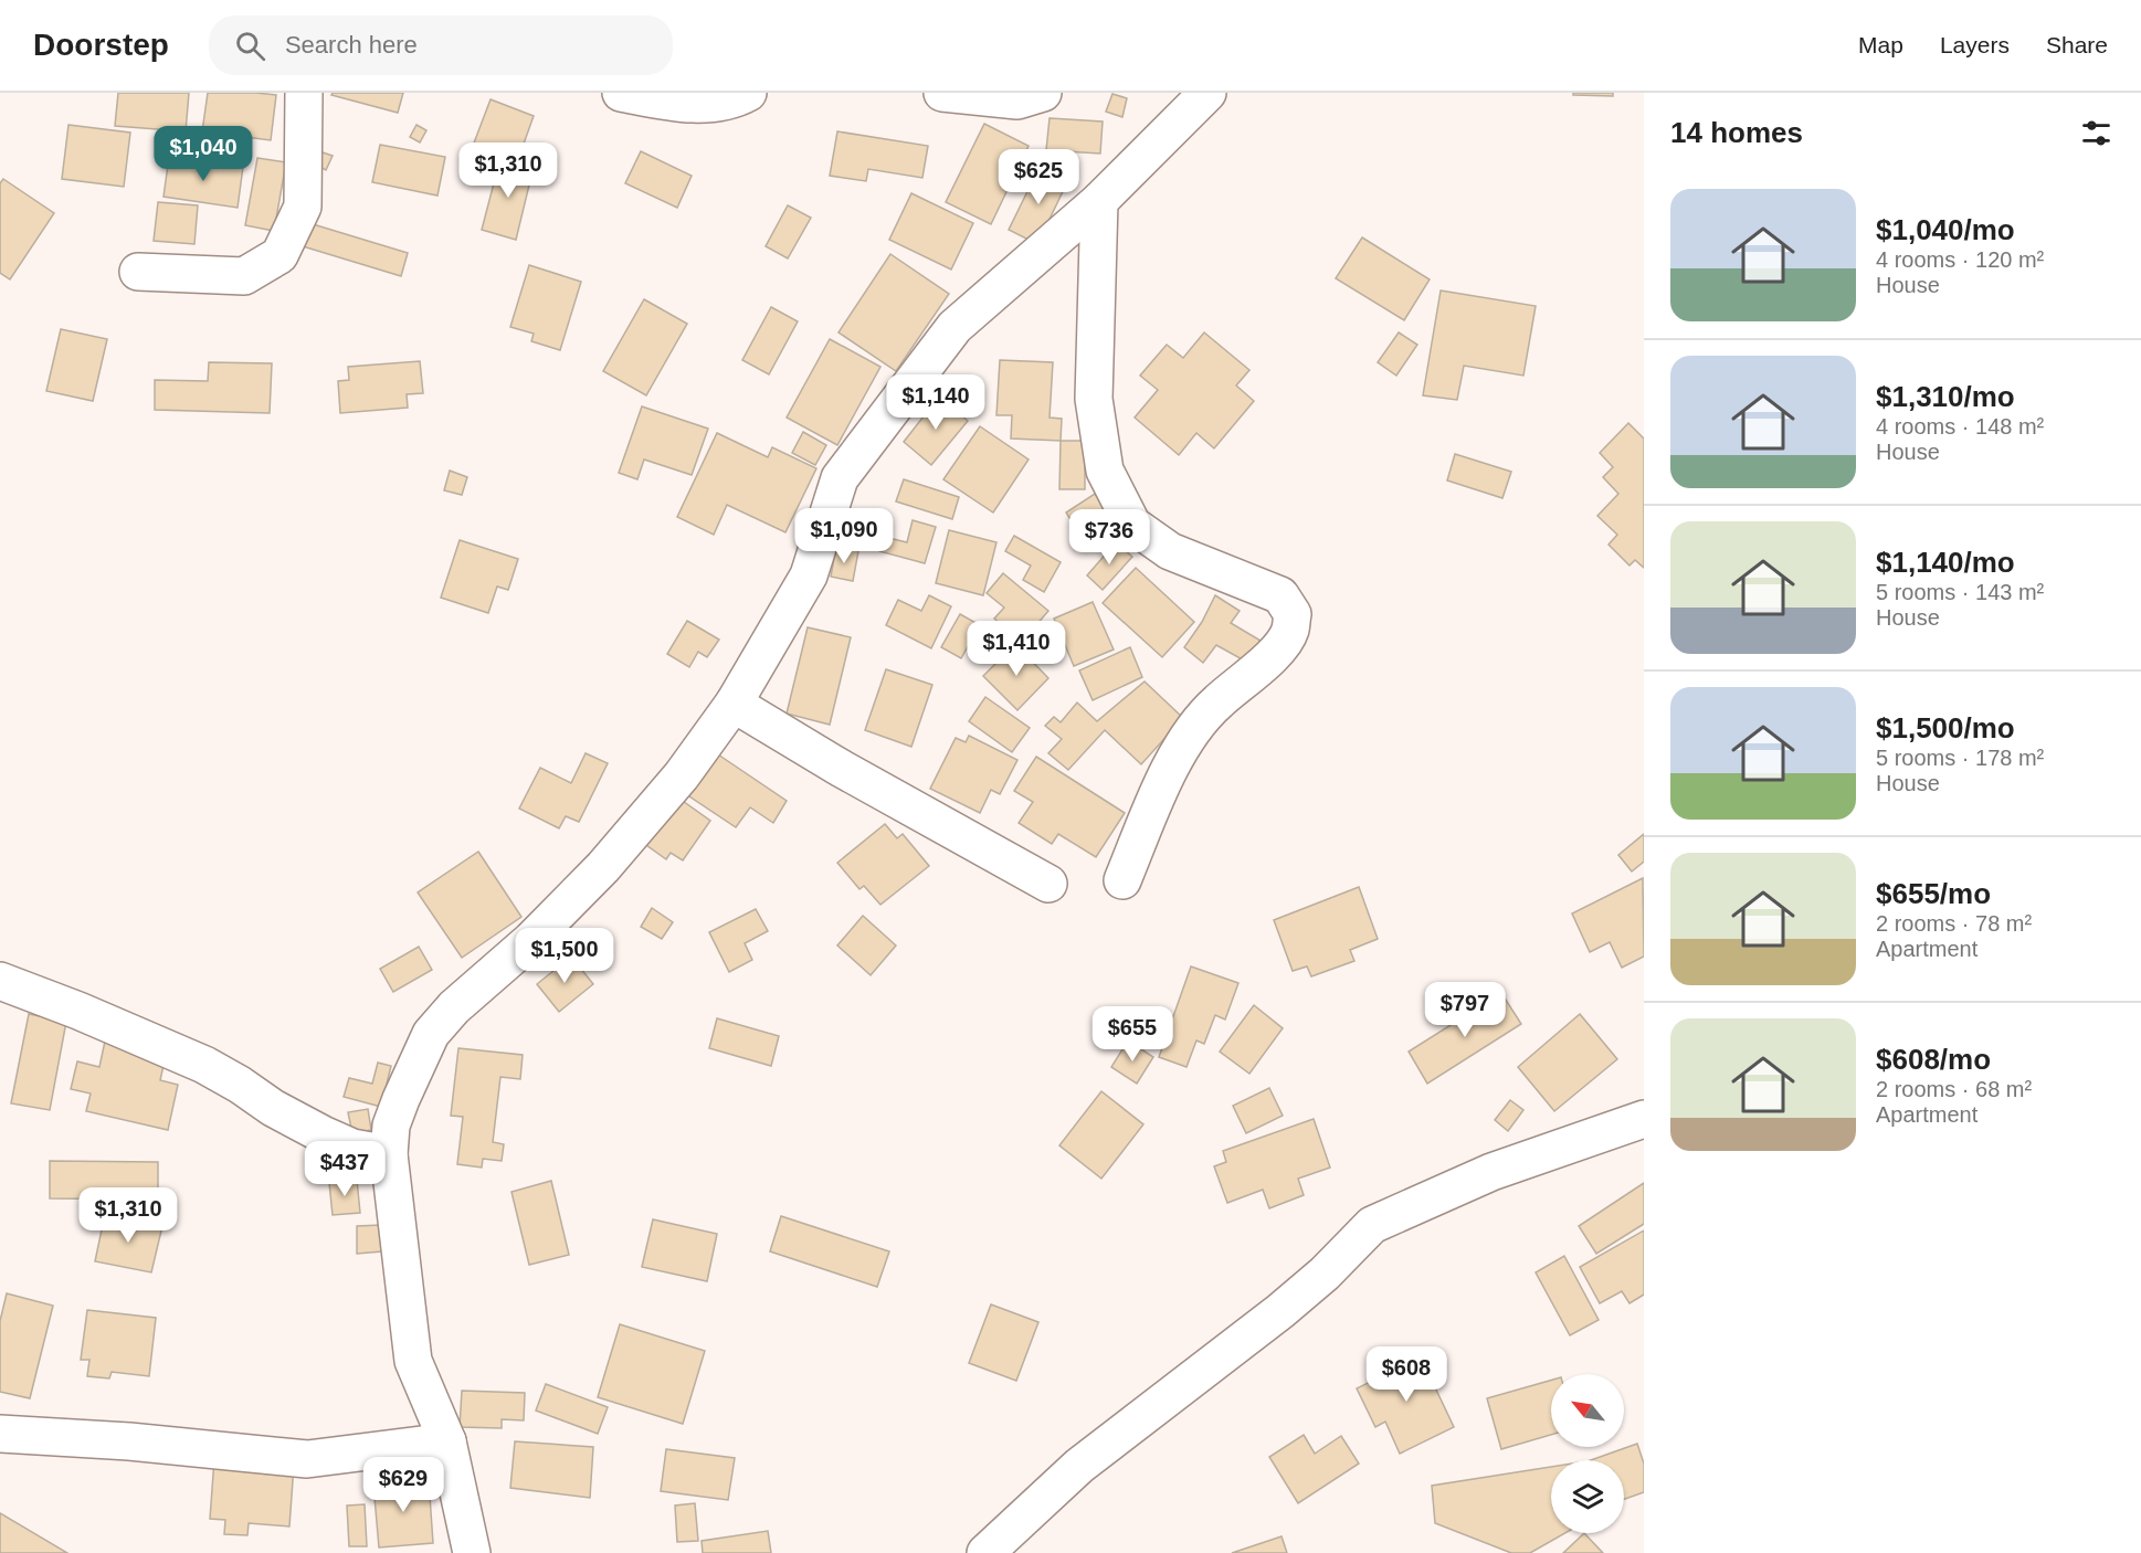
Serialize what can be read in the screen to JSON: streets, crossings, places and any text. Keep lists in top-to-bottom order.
{
  "north": "top left",
  "page": {
    "header": "Doorstep",
    "search": "Search here",
    "nav": ["Map", "Layers", "Share"],
    "heading": "14 homes",
    "price": [
      "$1,040",
      "$1,310",
      "$625",
      "$1,140",
      "$1,090",
      "$736",
      "$1,410",
      "$1,500",
      "$797",
      "$655",
      "$437",
      "$1,310",
      "$608",
      "$629"
    ],
    "list": [
      {
        "name": "$1,040/mo",
        "note": "4 rooms · 120 m² · House"
      },
      {
        "name": "$1,310/mo",
        "note": "4 rooms · 148 m² · House"
      },
      {
        "name": "$1,140/mo",
        "note": "5 rooms · 143 m² · House"
      },
      {
        "name": "$1,500/mo",
        "note": "5 rooms · 178 m² · House"
      },
      {
        "name": "$655/mo",
        "note": "2 rooms · 78 m² · Apartment"
      },
      {
        "name": "$608/mo",
        "note": "2 rooms · 68 m² · Apartment"
      }
    ]
  }
}
